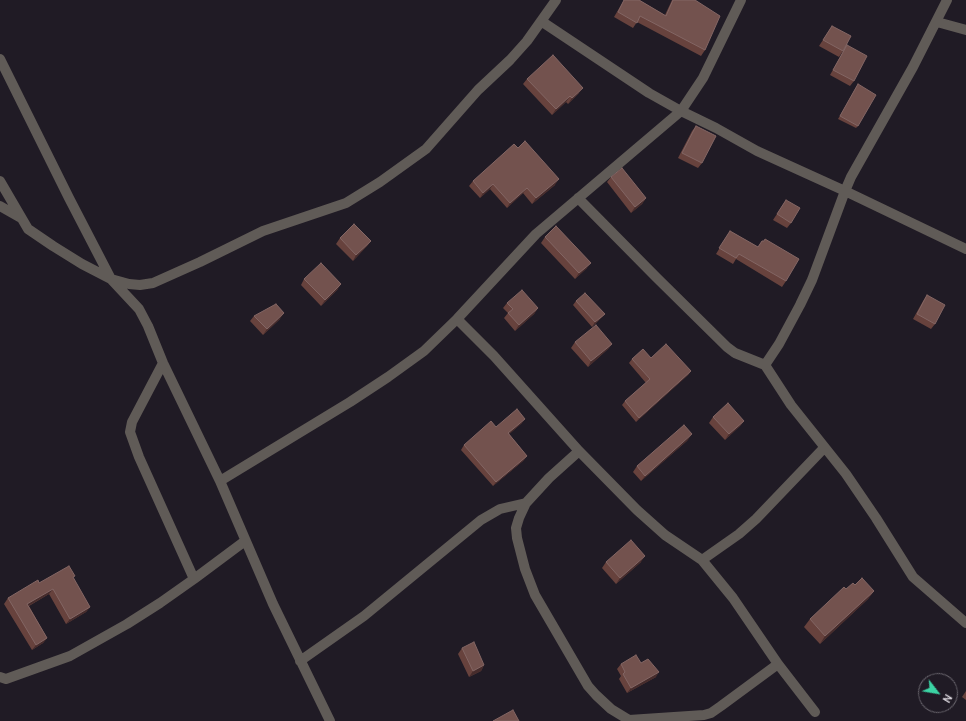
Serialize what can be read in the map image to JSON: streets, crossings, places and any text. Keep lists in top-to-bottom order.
{
  "north": "bottom right"
}
